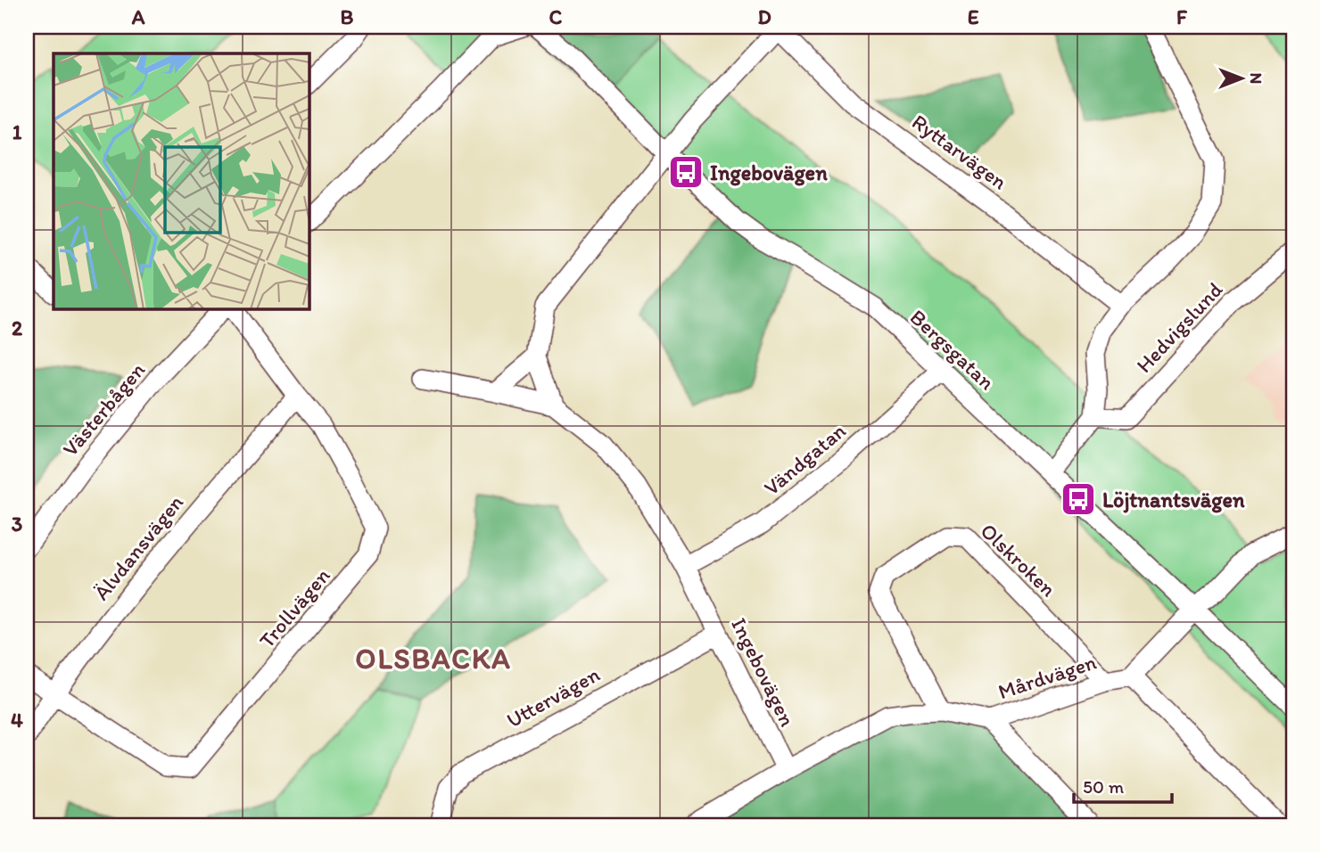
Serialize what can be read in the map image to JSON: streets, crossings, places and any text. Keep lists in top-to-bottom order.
{
  "streets": {
    "street": [
      "Ryttarvägen",
      "Hedvigslund",
      "Bergsgatan",
      "Västerbågen",
      "Vändgatan",
      "Älvdansvägen",
      "Olskroken",
      "Trollvägen",
      "Ingebovägen",
      "Mårdvägen",
      "Uttervägen"
    ]
  },
  "crossings": [
    ["Bergsgatan", "Vändgatan"],
    ["Bergsgatan", "Mårdvägen"],
    ["Vändgatan", "Ingebovägen"],
    ["Älvdansvägen", "Trollvägen"],
    ["Olskroken", "Mårdvägen"],
    ["Ingebovägen", "Mårdvägen"],
    ["Ingebovägen", "Uttervägen"]
  ],
  "districts": ["OLSBACKA"],
  "places": {
    "bus stop": ["Ingebovägen", "Löjtnantsvägen"]
  },
  "scale_bar": "50 m",
  "north": "right",
  "grid": {
    "columns": [
      "A",
      "B",
      "C",
      "D",
      "E",
      "F"
    ],
    "rows": [
      "1",
      "2",
      "3",
      "4"
    ]
  }
}
